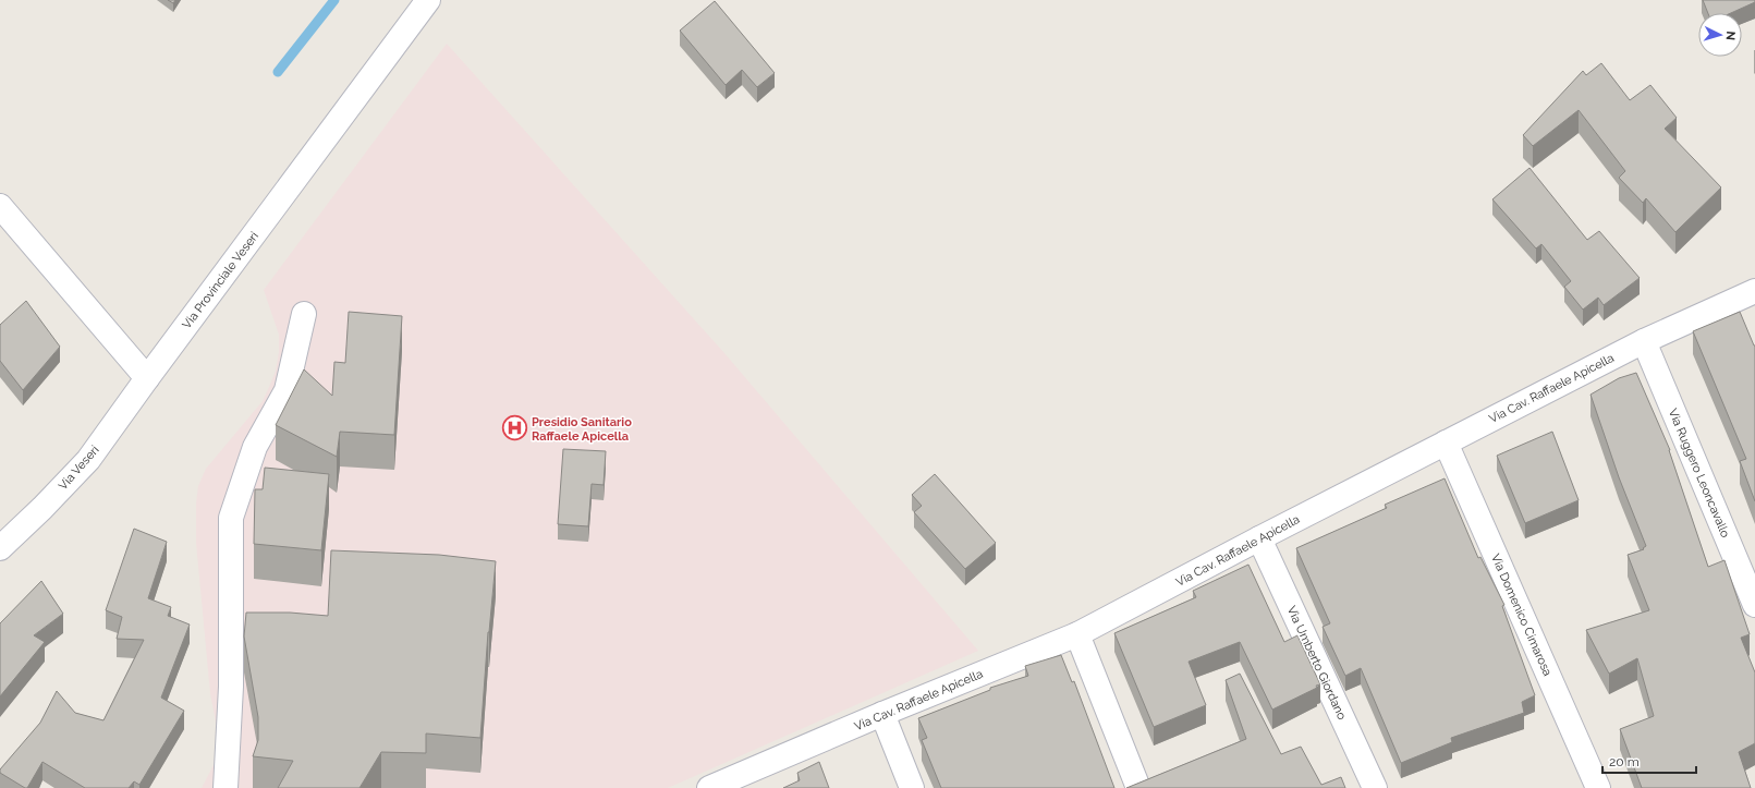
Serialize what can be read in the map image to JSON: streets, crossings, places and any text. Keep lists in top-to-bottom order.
{
  "streets": {
    "street": [
      "Via Provinciale Veseri",
      "Via Cav. Raffaele Apicella",
      "Via Veseri",
      "Via Ruggero Leoncavallo",
      "Via Domenico Cimarosa",
      "Via Umberto Giordano"
    ]
  },
  "crossings": [
    ["Via Provinciale Veseri", "Via Veseri"],
    ["Via Cav. Raffaele Apicella", "Via Ruggero Leoncavallo"],
    ["Via Cav. Raffaele Apicella", "Via Domenico Cimarosa"],
    ["Via Cav. Raffaele Apicella", "Via Umberto Giordano"]
  ],
  "places": {
    "hospital": ["Presidio Sanitario Raffaele Apicella"]
  },
  "scale_bar": "20 m",
  "north": "right"
}
